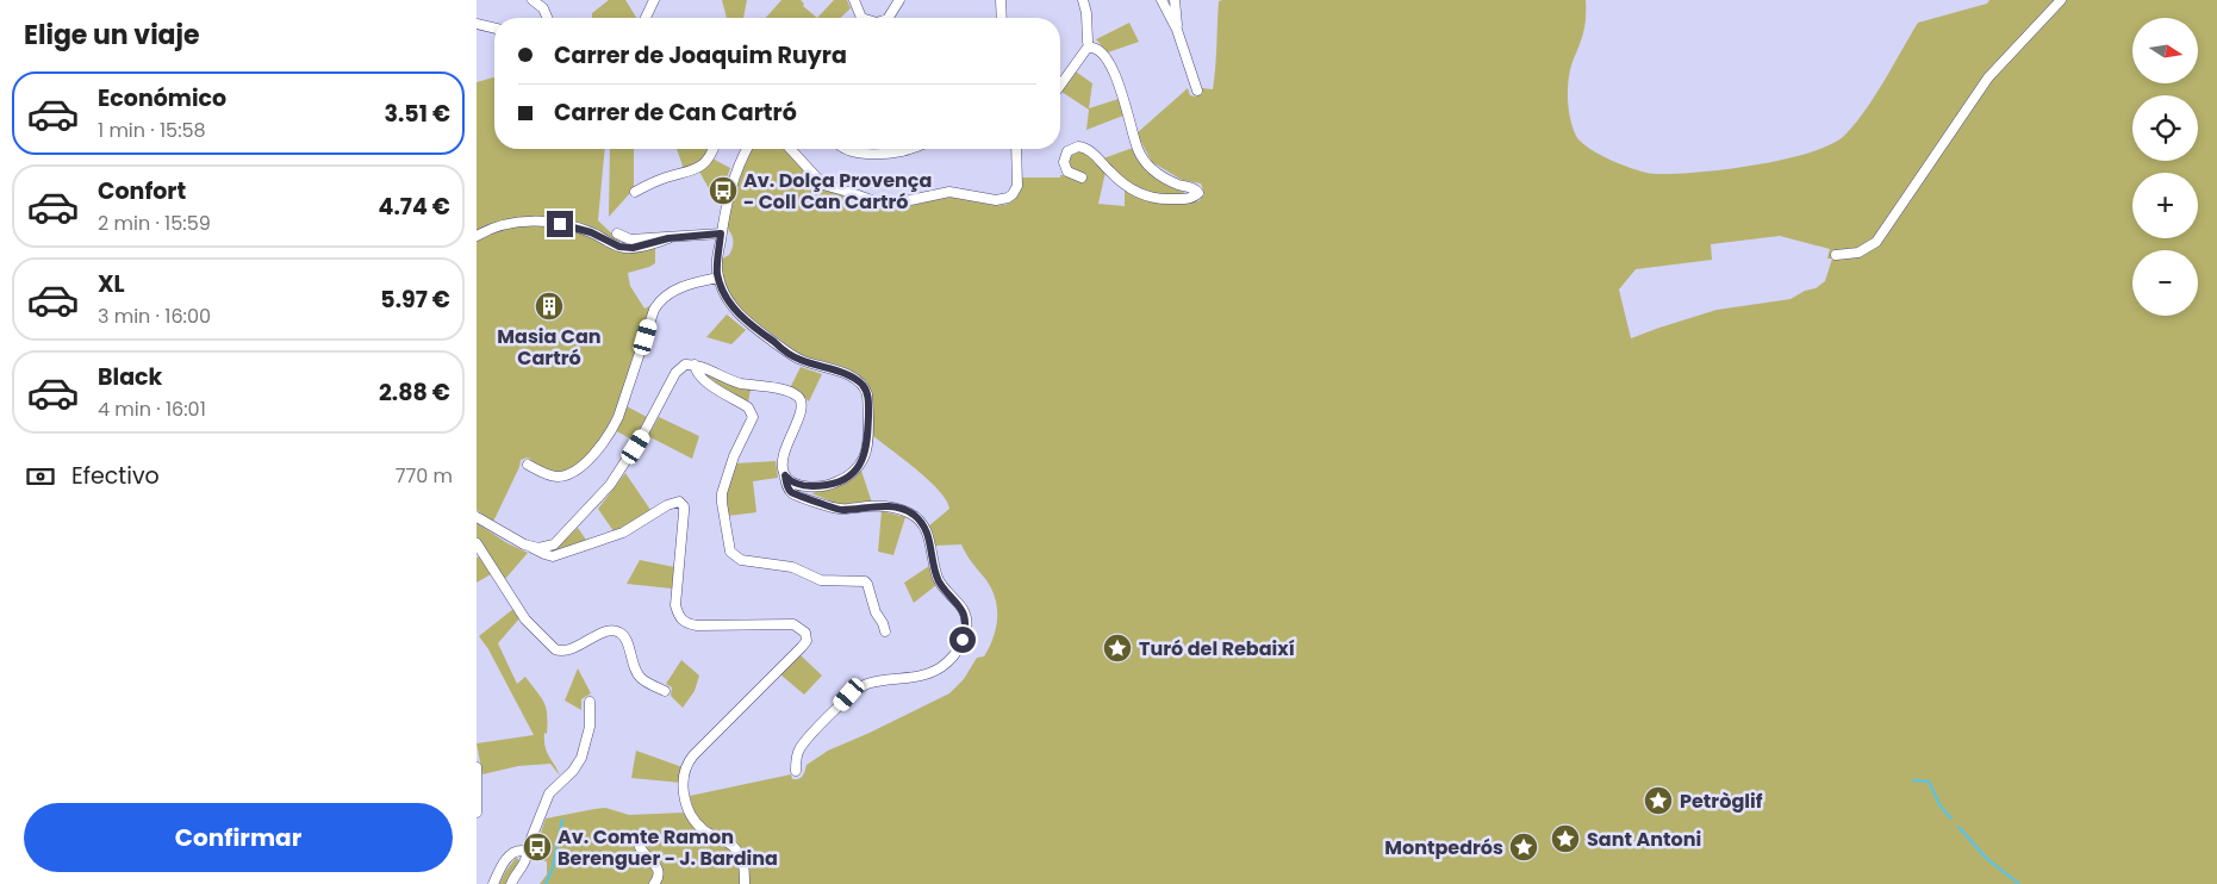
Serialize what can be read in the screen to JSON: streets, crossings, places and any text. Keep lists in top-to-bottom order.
{
  "places": {
    "bus stop": ["Av. Dolça Provença - Coll Can Cartró", "Av. Comte Ramon Berenguer - J. Bardina"],
    "building": ["Masia Can Cartró"],
    "place": [
      "Turó del Rebaixí",
      "Petròglif",
      "Sant Antoni",
      "Montpedrós"
    ]
  },
  "north": "right",
  "page": {
    "heading": "Elige un viaje",
    "map_buttons": ["+", "−"],
    "banner": ["Carrer de Joaquim Ruyra", "Carrer de Can Cartró"],
    "list": [
      {
        "name": "Económico",
        "note": "1 min · 15:58",
        "value": "3.51 €"
      },
      {
        "name": "Confort",
        "note": "2 min · 15:59",
        "value": "4.74 €"
      },
      {
        "name": "XL",
        "note": "3 min · 16:00",
        "value": "5.97 €"
      },
      {
        "name": "Black",
        "note": "4 min · 16:01",
        "value": "2.88 €"
      }
    ],
    "pay": ["Efectivo", "770 m"],
    "buttons": "Confirmar"
  }
}
